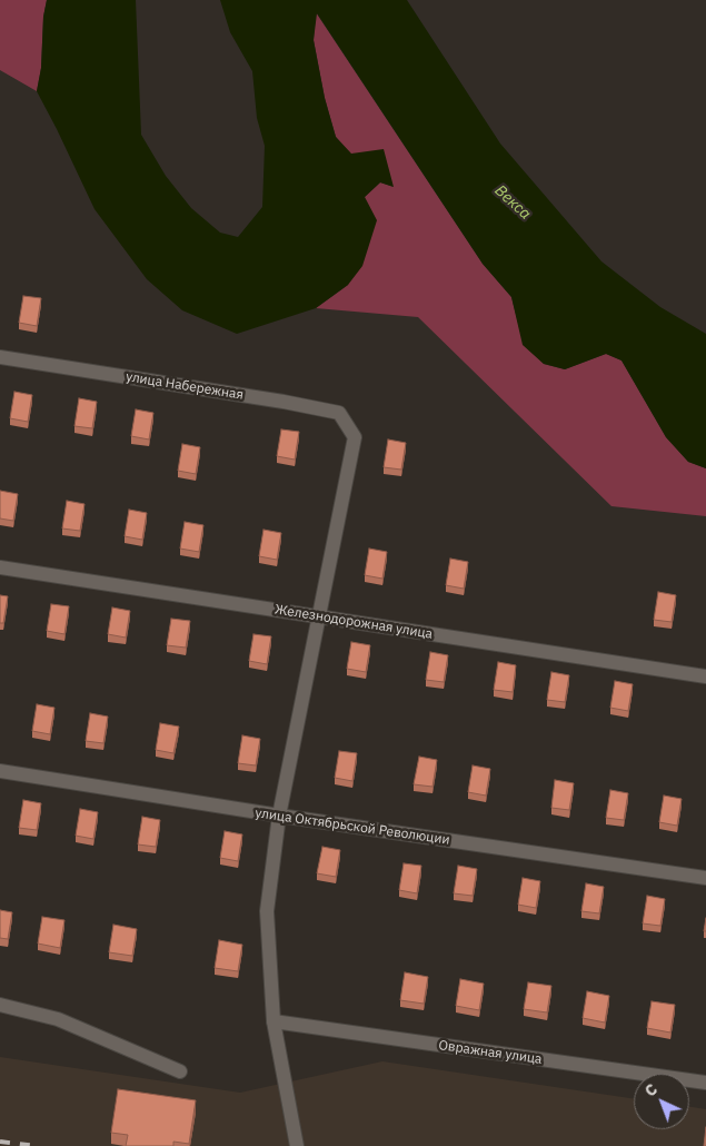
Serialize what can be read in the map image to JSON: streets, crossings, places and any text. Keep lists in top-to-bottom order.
{
  "streets": {
    "street": [
      "улица Набережная",
      "Железнодорожная улица",
      "улица Октябрьской Революции",
      "Овражная улица"
    ]
  },
  "crossings": [
    ["улица Набережная", "Железнодорожная улица"]
  ],
  "water": ["Векса"],
  "north": "top left"
}
